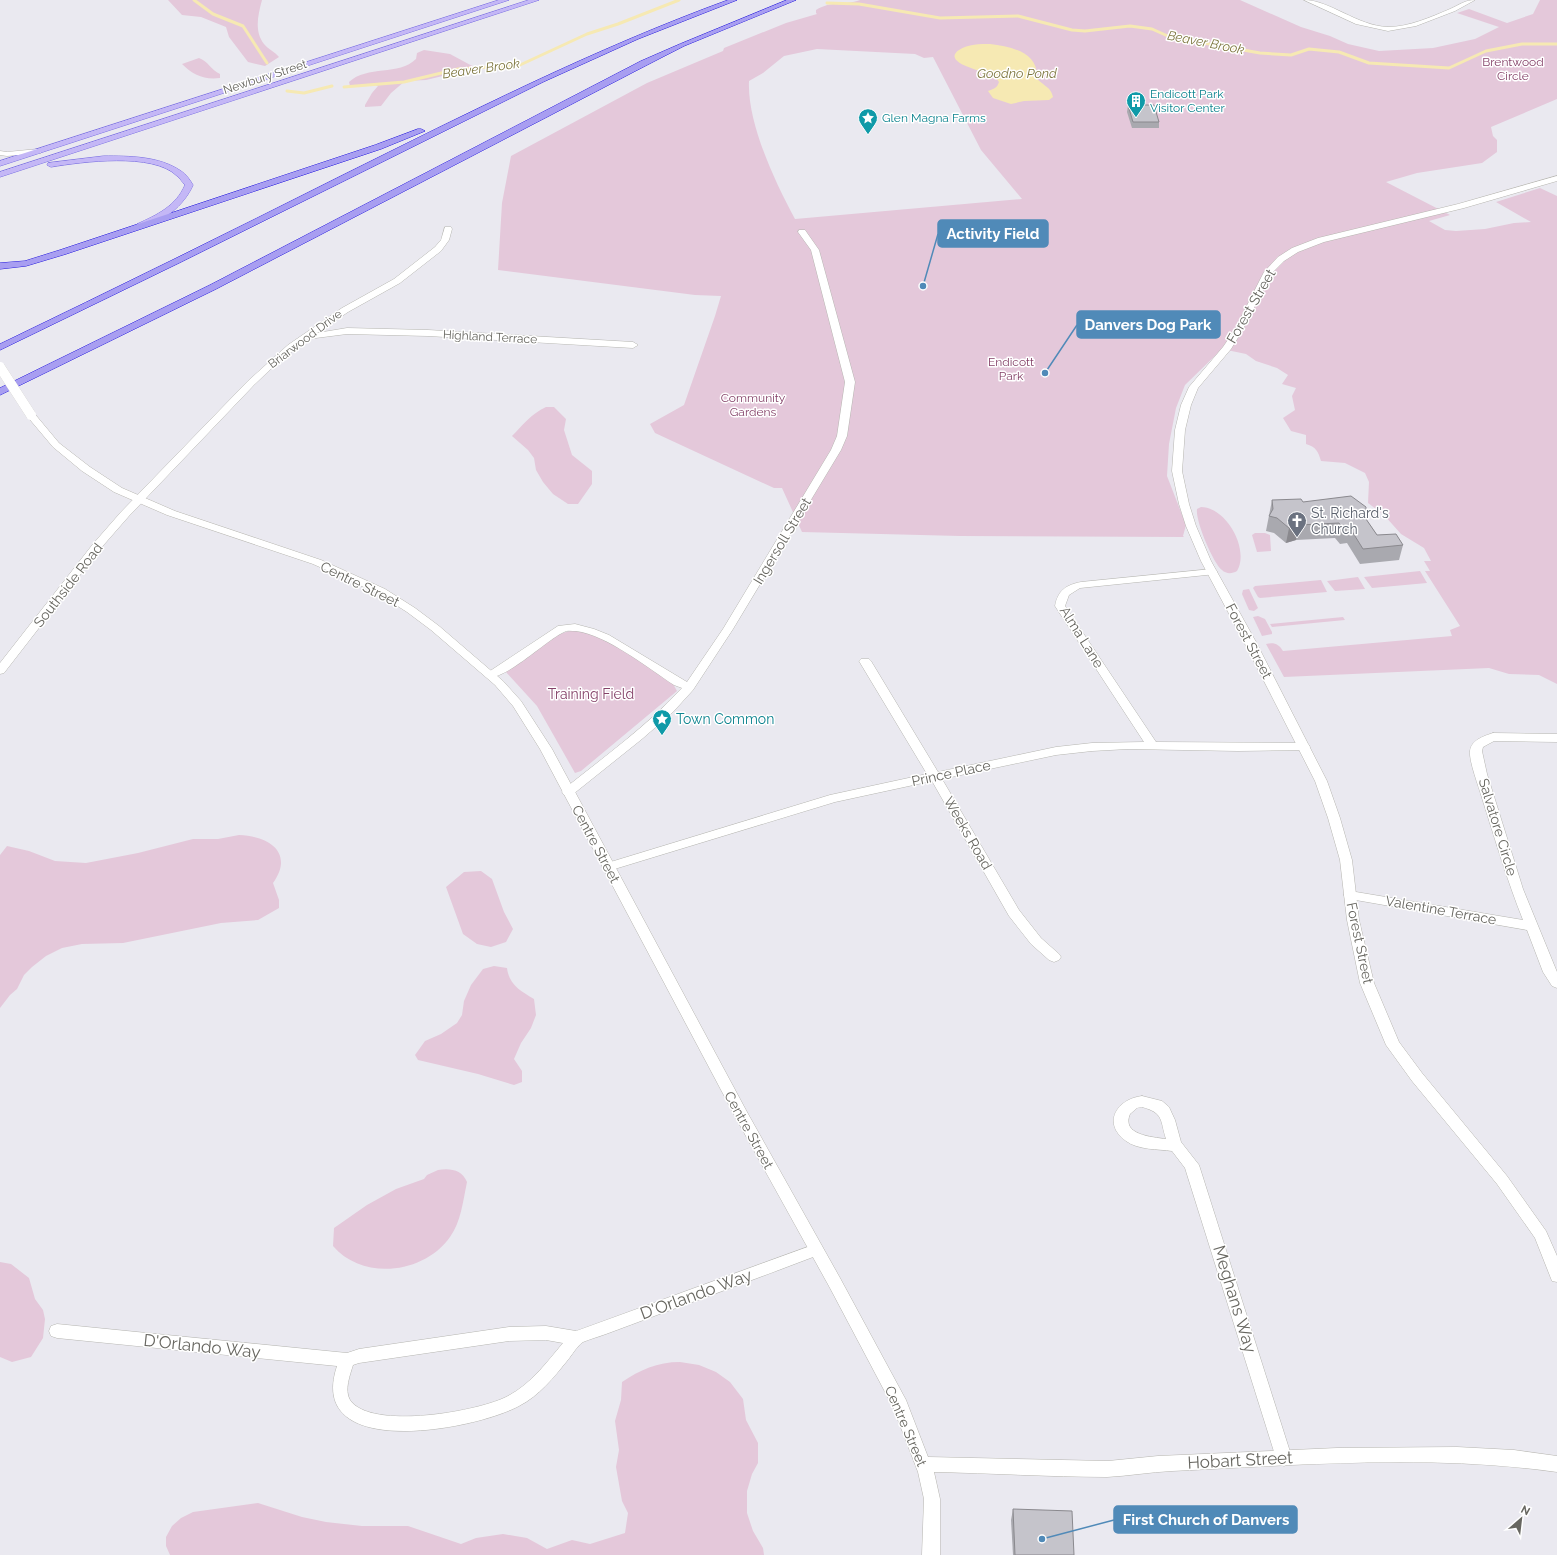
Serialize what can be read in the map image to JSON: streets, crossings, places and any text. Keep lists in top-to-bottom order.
{
  "streets": {
    "main road": ["Newbury Street"],
    "street": [
      "Forest Street",
      "Highland Terrace",
      "Briarwood Drive",
      "Ingersoll Street",
      "Centre Street",
      "Southside Road",
      "Alma Lane",
      "Prince Place",
      "Salvatore Circle",
      "Weeks Road",
      "Valentine Terrace",
      "D'Orlando Way",
      "Meghans Way",
      "Hobart Street"
    ]
  },
  "crossings": [
    ["Forest Street", "Alma Lane"],
    ["Forest Street", "Prince Place"],
    ["Forest Street", "Valentine Terrace"],
    ["Highland Terrace", "Briarwood Drive"],
    ["Briarwood Drive", "Centre Street"],
    ["Briarwood Drive", "Southside Road"],
    ["Ingersoll Street", "Centre Street"],
    ["Centre Street", "Southside Road"],
    ["Centre Street", "Prince Place"],
    ["Centre Street", "D'Orlando Way"],
    ["Centre Street", "Hobart Street"],
    ["Alma Lane", "Prince Place"],
    ["Prince Place", "Weeks Road"],
    ["Salvatore Circle", "Valentine Terrace"],
    ["Meghans Way", "Hobart Street"]
  ],
  "water": ["Beaver Brook", "Goodno Pond"],
  "parks": [
    "Brentwood Circle",
    "Endicott Park",
    "Community Gardens",
    "Training Field"
  ],
  "places": {
    "building": ["Endicott Park Visitor Center"],
    "place": ["Glen Magna Farms", "Town Common"],
    "other": ["Activity Field", "Danvers Dog Park", "First Church of Danvers"],
    "church": ["St. Richard's Church"]
  },
  "north": "top right"
}
